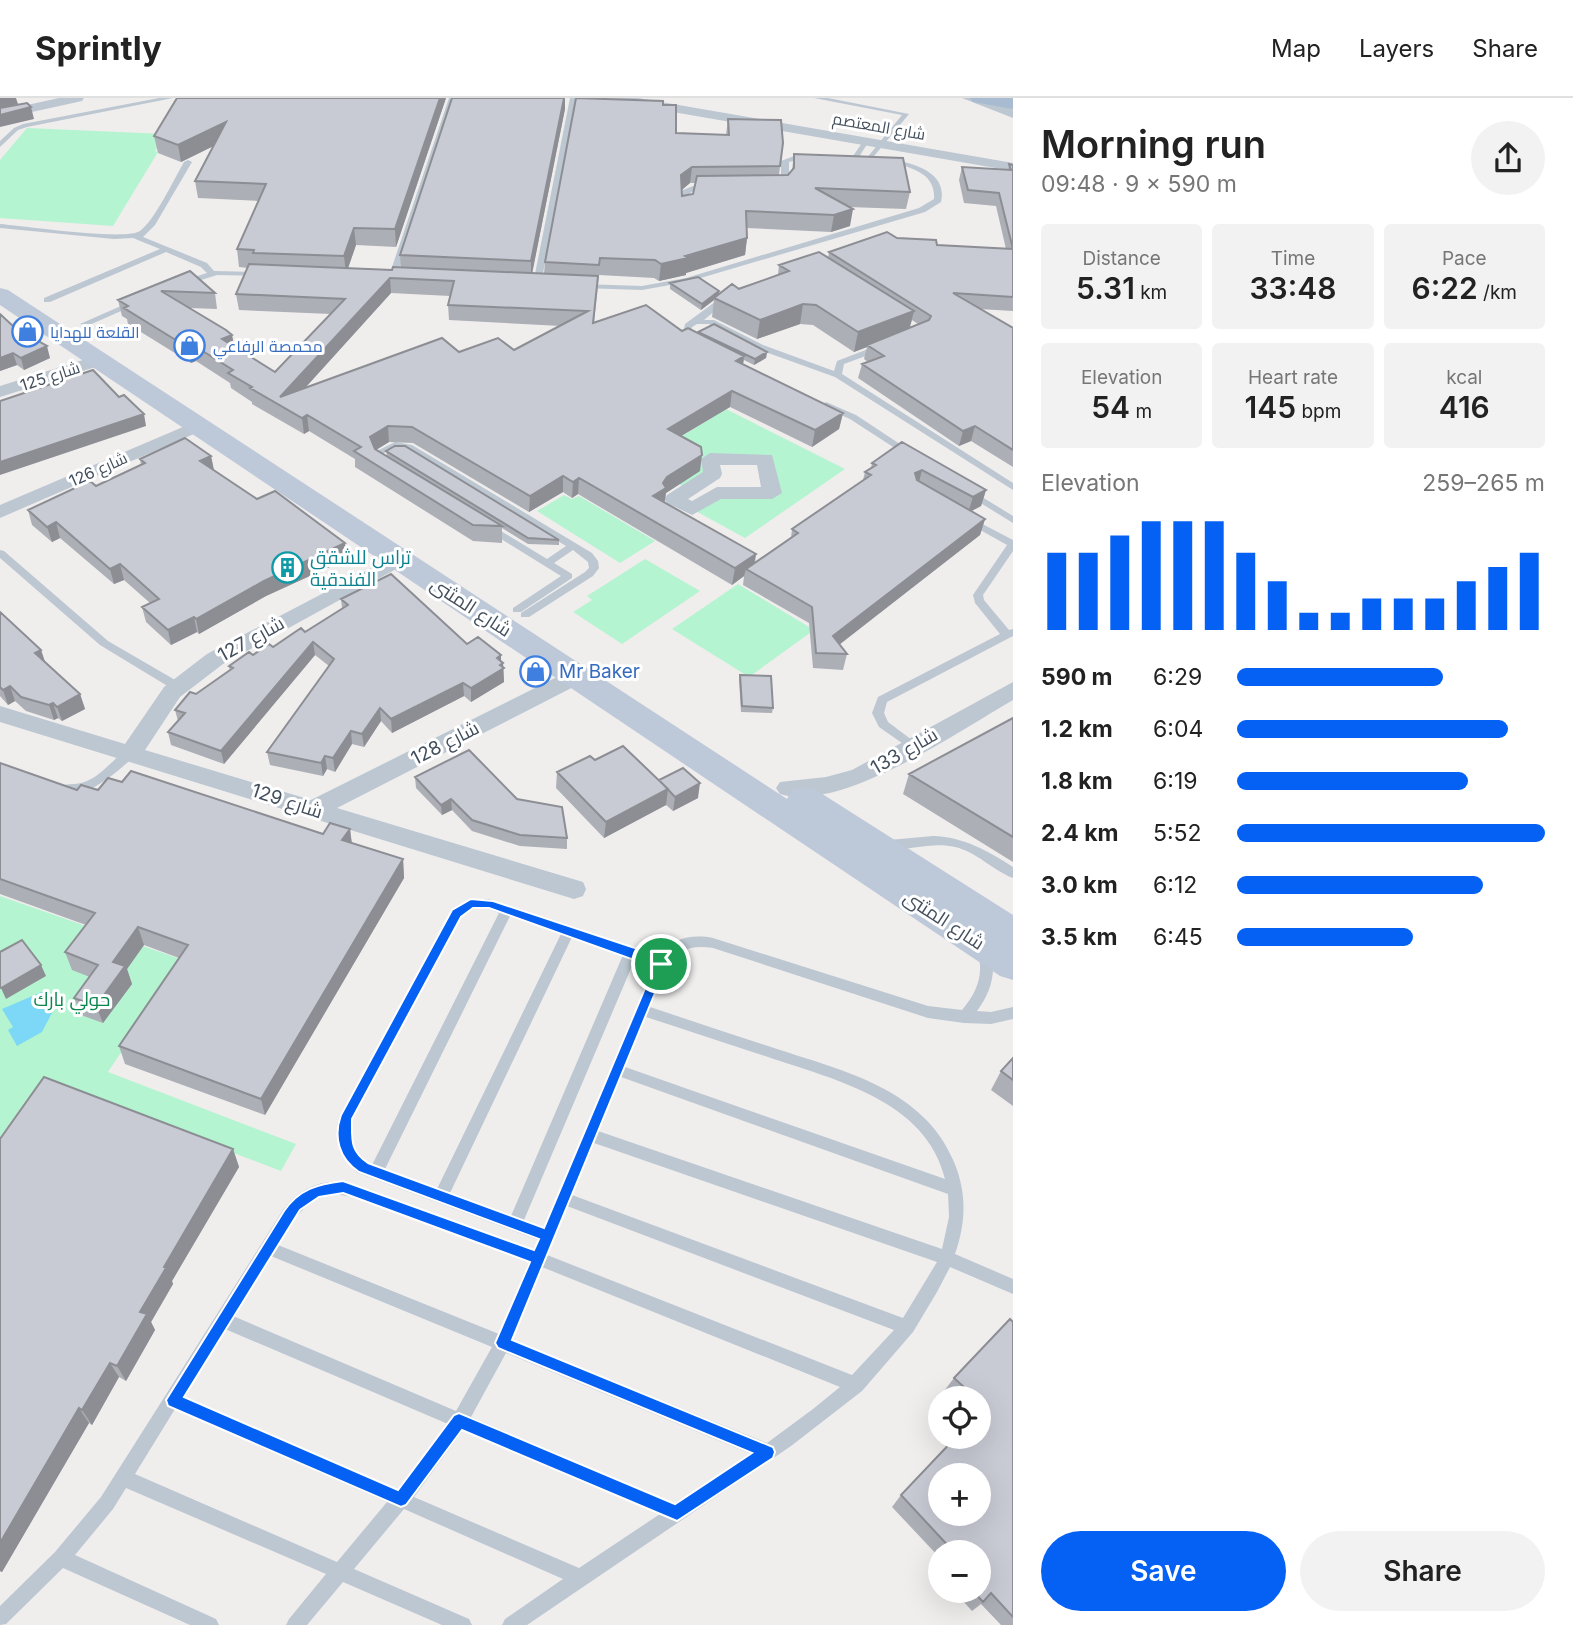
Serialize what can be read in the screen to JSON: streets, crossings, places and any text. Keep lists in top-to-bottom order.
{
  "streets": {
    "street": [
      "شارع المعتصم",
      "شارع 125",
      "شارع 126",
      "شارع المثنى",
      "شارع 127",
      "شارع 128",
      "شارع 133",
      "شارع 129"
    ]
  },
  "crossings": [
    ["شارع 125", "شارع المثنى"],
    ["شارع 126", "شارع المثنى"],
    ["شارع المثنى", "شارع 127"],
    ["شارع المثنى", "شارع 128"],
    ["شارع المثنى", "شارع 133"],
    ["شارع 127", "شارع 129"],
    ["شارع 128", "شارع 129"]
  ],
  "parks": ["حولي بارك"],
  "places": {
    "shop": ["القلعة للهدايا", "محمصة الرفاعي", "Mr Baker"],
    "building": ["تراس للشقق الفندقية"]
  },
  "page": {
    "header": "Sprintly",
    "nav": ["Map", "Layers", "Share"],
    "heading": ["Morning run", "09:48 · 9 × 590 m"],
    "stats": [
      ["Distance", "5.31 km"],
      ["Time", "33:48"],
      ["Pace", "6:22 /km"],
      ["Elevation", "54 m"],
      ["Heart rate", "145 bpm"],
      ["kcal", "416"]
    ],
    "chart": ["Elevation", "259–265 m"],
    "list": [
      {
        "name": "590 m",
        "note": "6:29"
      },
      {
        "name": "1.2 km",
        "note": "6:04"
      },
      {
        "name": "1.8 km",
        "note": "6:19"
      },
      {
        "name": "2.4 km",
        "note": "5:52"
      },
      {
        "name": "3.0 km",
        "note": "6:12"
      },
      {
        "name": "3.5 km",
        "note": "6:45"
      }
    ],
    "map_buttons": ["+", "−"],
    "buttons": ["Save", "Share"]
  }
}
